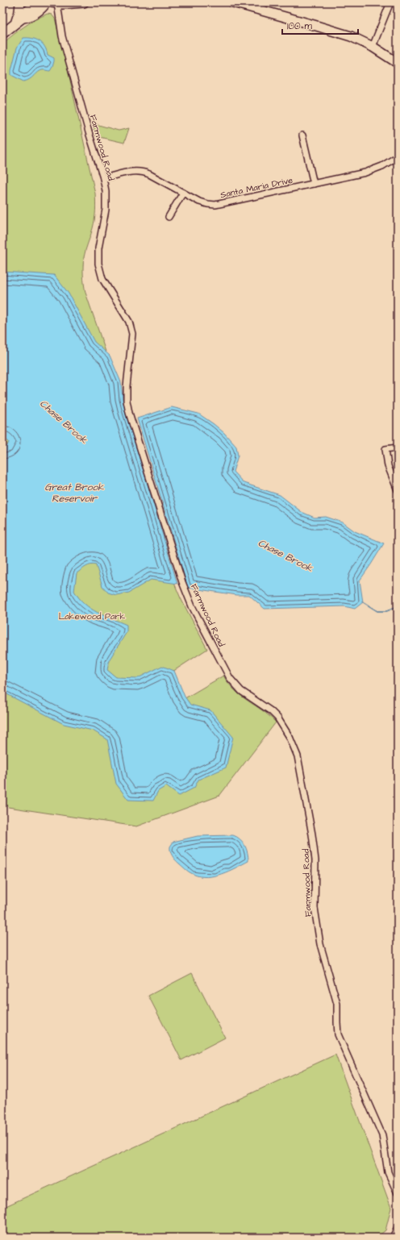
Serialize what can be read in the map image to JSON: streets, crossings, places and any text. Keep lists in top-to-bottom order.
{
  "streets": {
    "street": ["Farmwood Road", "Santa Maria Drive"]
  },
  "crossings": [
    ["Farmwood Road", "Santa Maria Drive"]
  ],
  "water": ["Chase Brook", "Great Brook Reservoir"],
  "parks": ["Lakewood Park"],
  "scale_bar": "100 m"
}
